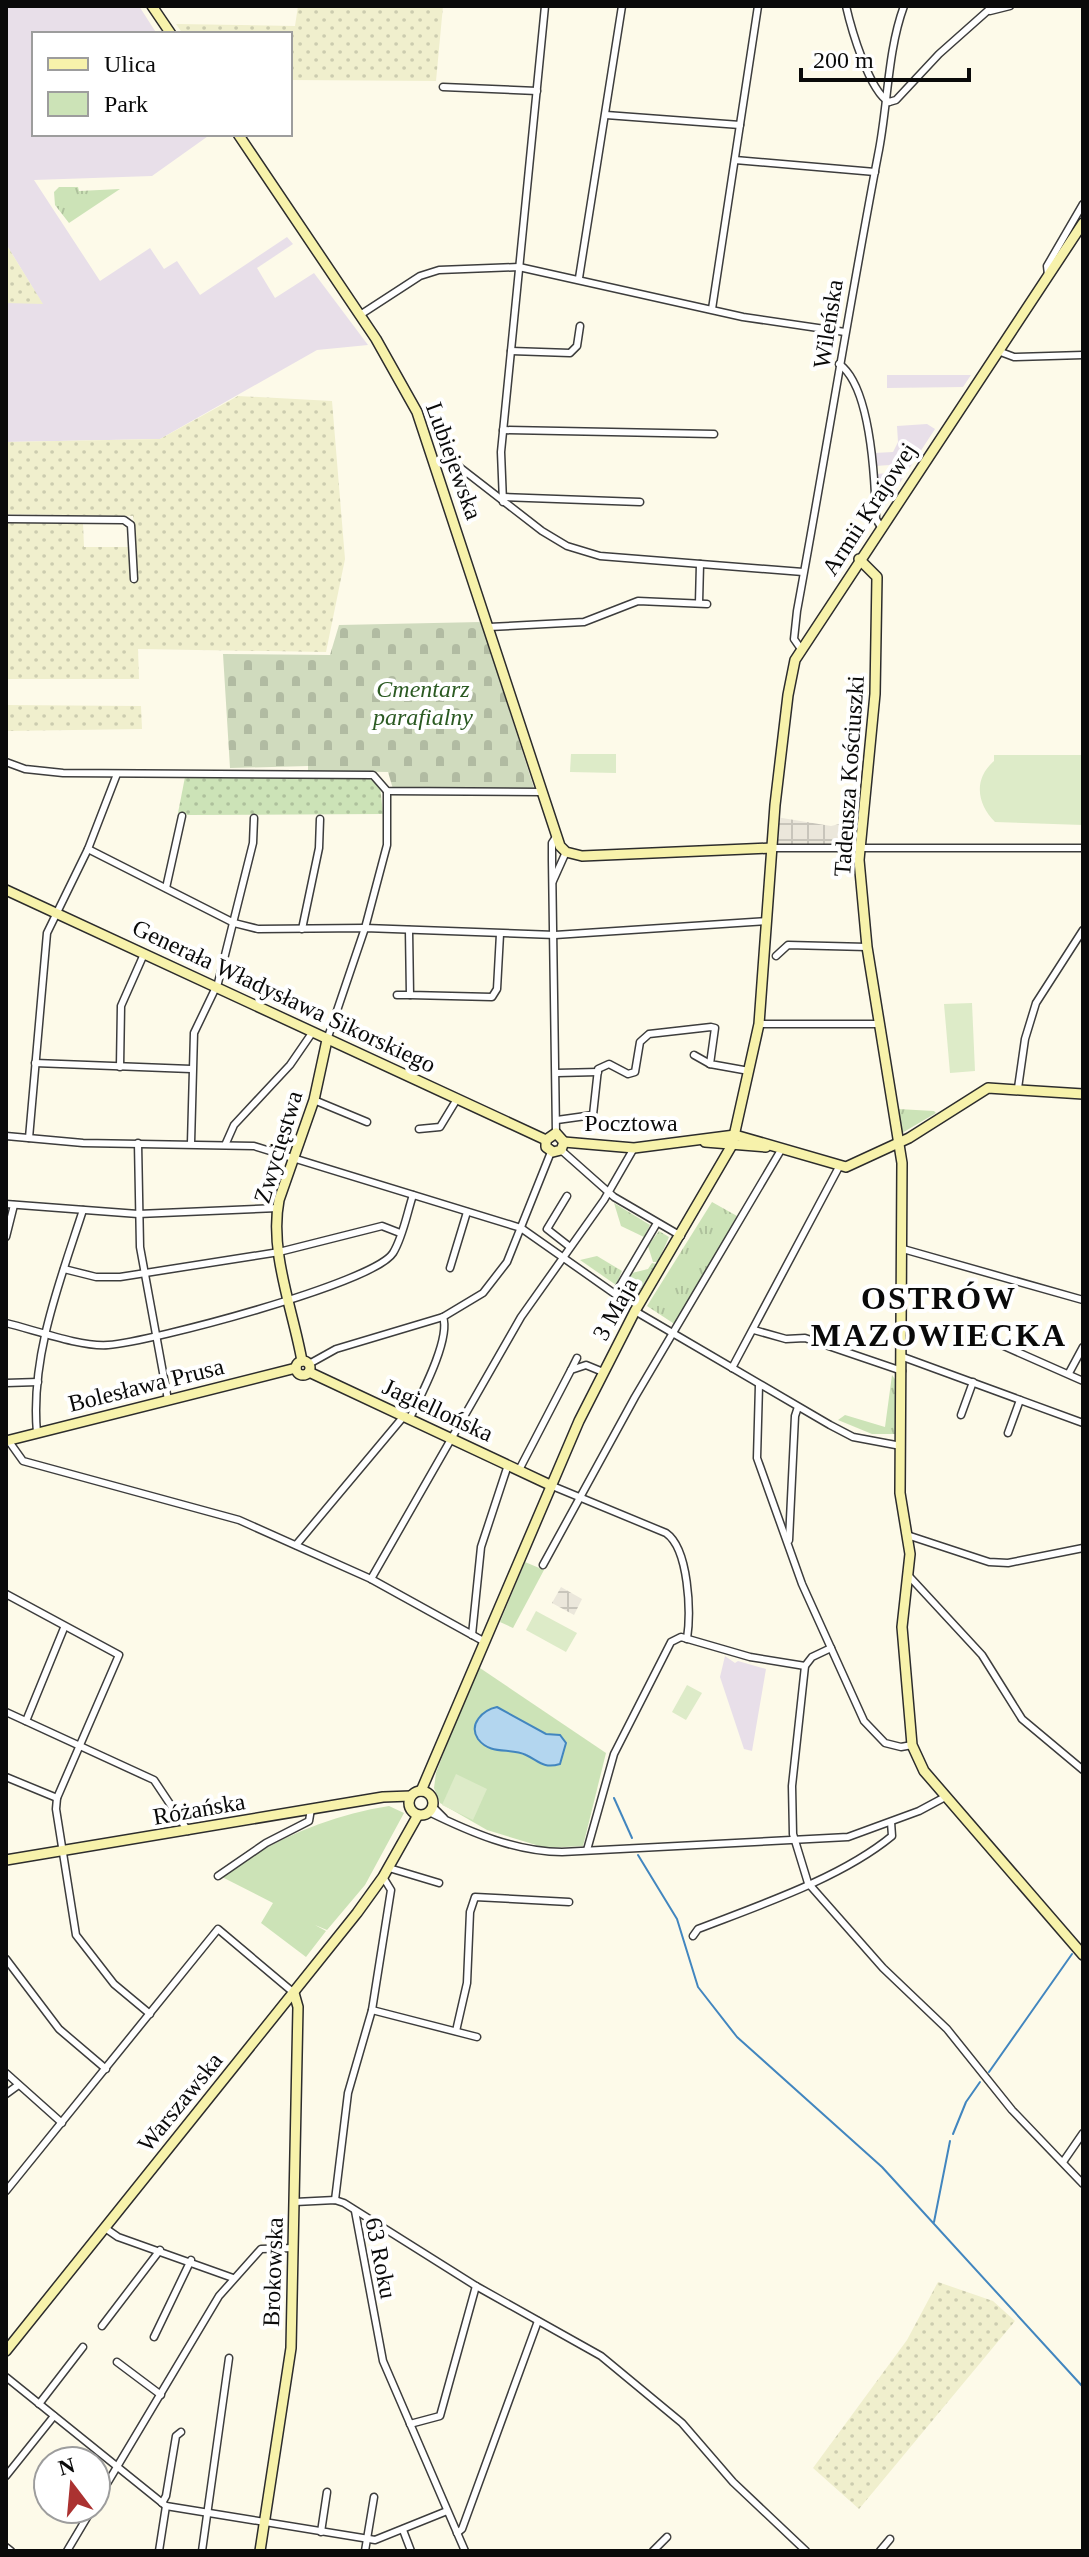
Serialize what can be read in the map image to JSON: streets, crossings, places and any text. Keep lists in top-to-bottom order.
{
  "streets": {
    "street": [
      "Wileńska",
      "Lubiejewska",
      "Armii Krajowej",
      "Tadeusza Kościuszki",
      "Generała Władysława Sikorskiego",
      "Pocztowa",
      "Zwycięstwa",
      "3 Maja",
      "Bolesława Prusa",
      "Jagiellońska",
      "Różańska",
      "Warszawska",
      "63 Roku",
      "Brokowska"
    ]
  },
  "crossings": [
    ["Wileńska", "Armii Krajowej"],
    ["Armii Krajowej", "Tadeusza Kościuszki"],
    ["Armii Krajowej", "3 Maja"],
    ["Generała Władysława Sikorskiego", "Zwycięstwa"],
    ["Pocztowa", "3 Maja"],
    ["Pocztowa", "Bolesława Prusa"],
    ["Zwycięstwa", "Bolesława Prusa"],
    ["Zwycięstwa", "Jagiellońska"],
    ["3 Maja", "Jagiellońska"],
    ["3 Maja", "Różańska"],
    ["Bolesława Prusa", "Jagiellońska"],
    ["Warszawska", "63 Roku"],
    ["Warszawska", "Brokowska"]
  ],
  "districts": ["OSTRÓW MAZOWIECKA"],
  "parks": ["Cmentarz parafialny"],
  "legend": ["Ulica", "Park"],
  "scale_bar": "200 m",
  "north": "top"
}
